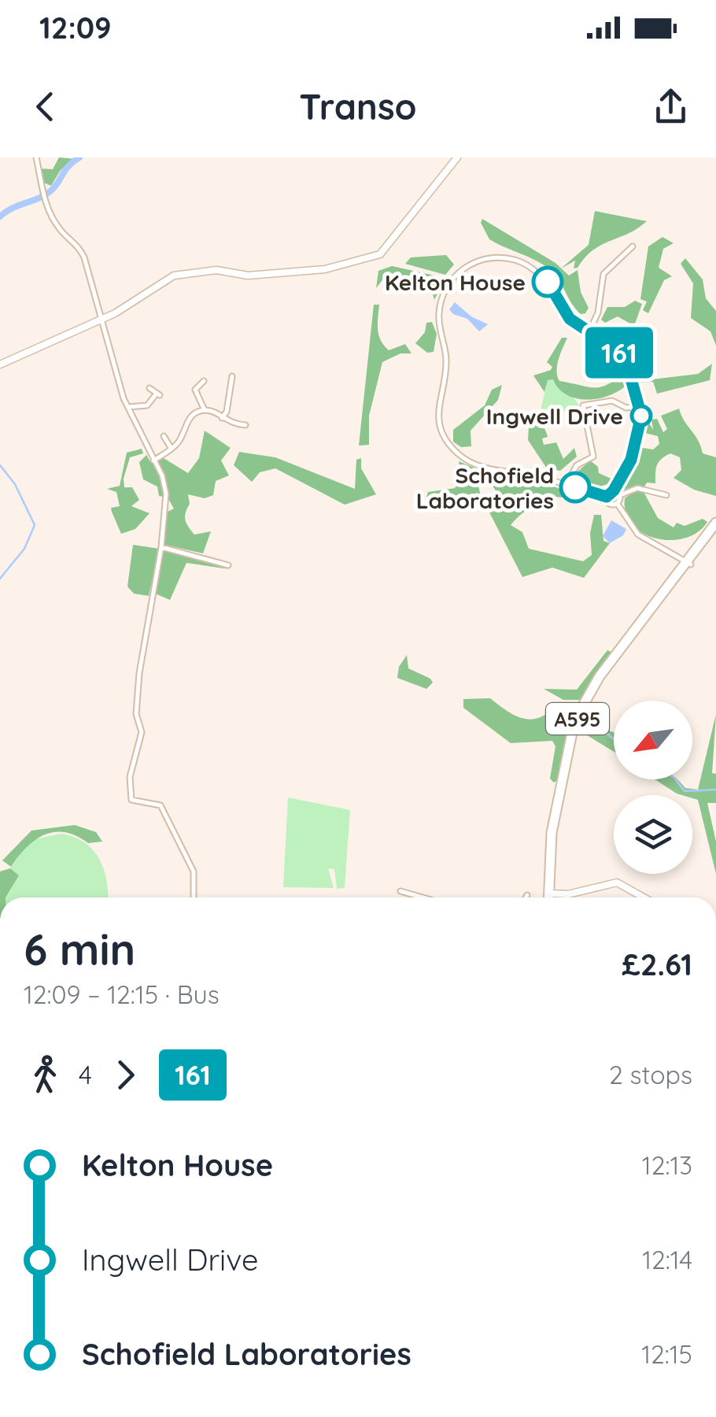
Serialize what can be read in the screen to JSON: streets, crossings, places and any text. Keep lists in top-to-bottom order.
{
  "streets": {
    "highway": ["A595"]
  },
  "places": ["Kelton House", "Ingwell Drive", "Schofield Laboratories"],
  "lines": ["bus line 161"],
  "north": "bottom left",
  "page": {
    "status": "12:09",
    "header": "Transo",
    "on_map": "161",
    "heading": ["6 min", "12:09 – 12:15 · Bus", "£2.61"],
    "legs": ["4", "161", "2 stops"],
    "list": [
      {
        "name": "Kelton House",
        "value": "12:13"
      },
      {
        "name": "Ingwell Drive",
        "value": "12:14"
      },
      {
        "name": "Schofield Laboratories",
        "value": "12:15"
      }
    ]
  }
}
